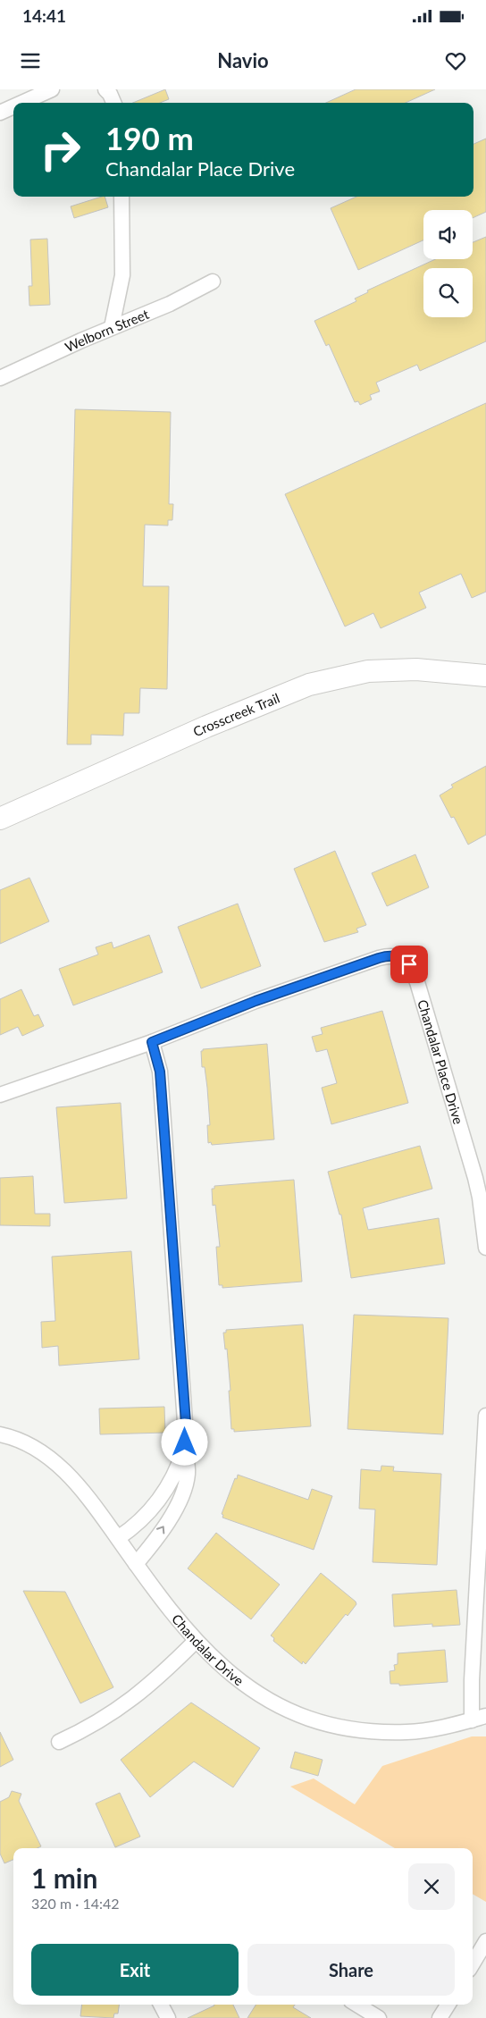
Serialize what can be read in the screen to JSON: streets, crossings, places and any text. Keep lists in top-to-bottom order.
{
  "streets": {
    "street": [
      "Welborn Street",
      "Crosscreek Trail",
      "Chandalar Place Drive",
      "Chandalar Drive"
    ]
  },
  "page": {
    "status": "14:41",
    "header": "Navio",
    "turn": ["190 m", "Chandalar Place Drive"],
    "heading": ["1 min", "320 m · 14:42"],
    "buttons": ["Exit", "Share"]
  }
}
